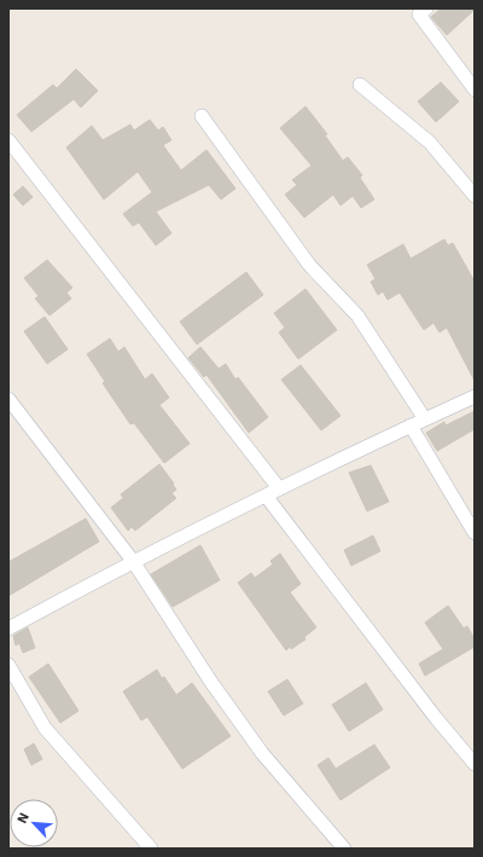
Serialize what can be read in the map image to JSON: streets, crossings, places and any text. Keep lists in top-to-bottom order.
{
  "north": "top left"
}
